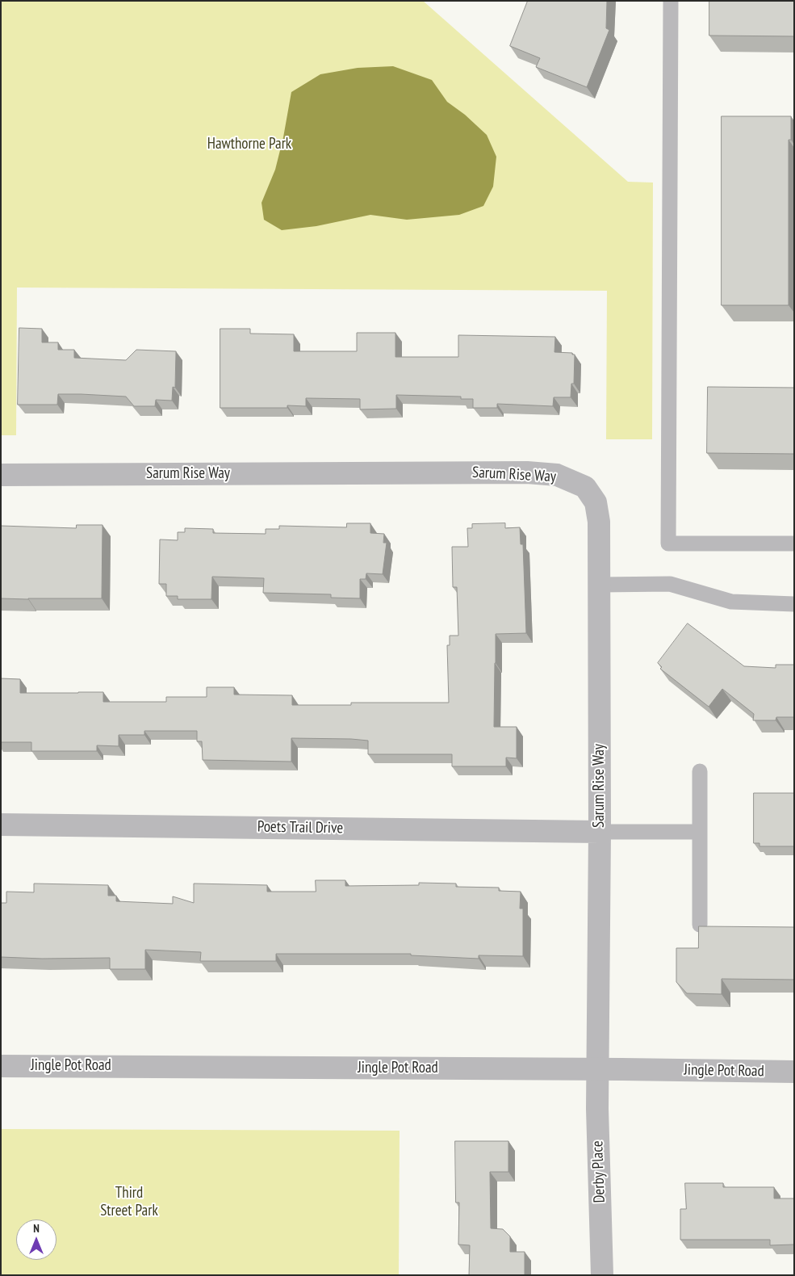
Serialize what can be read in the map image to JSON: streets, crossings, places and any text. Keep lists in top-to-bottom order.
{
  "streets": {
    "street": [
      "Sarum Rise Way",
      "Poets Trail Drive",
      "Jingle Pot Road",
      "Derby Place"
    ]
  },
  "crossings": [
    ["Sarum Rise Way", "Poets Trail Drive"],
    ["Sarum Rise Way", "Jingle Pot Road"],
    ["Sarum Rise Way", "Derby Place"],
    ["Jingle Pot Road", "Derby Place"]
  ],
  "parks": ["Hawthorne Park", "Third Street Park"],
  "north": "top"
}
